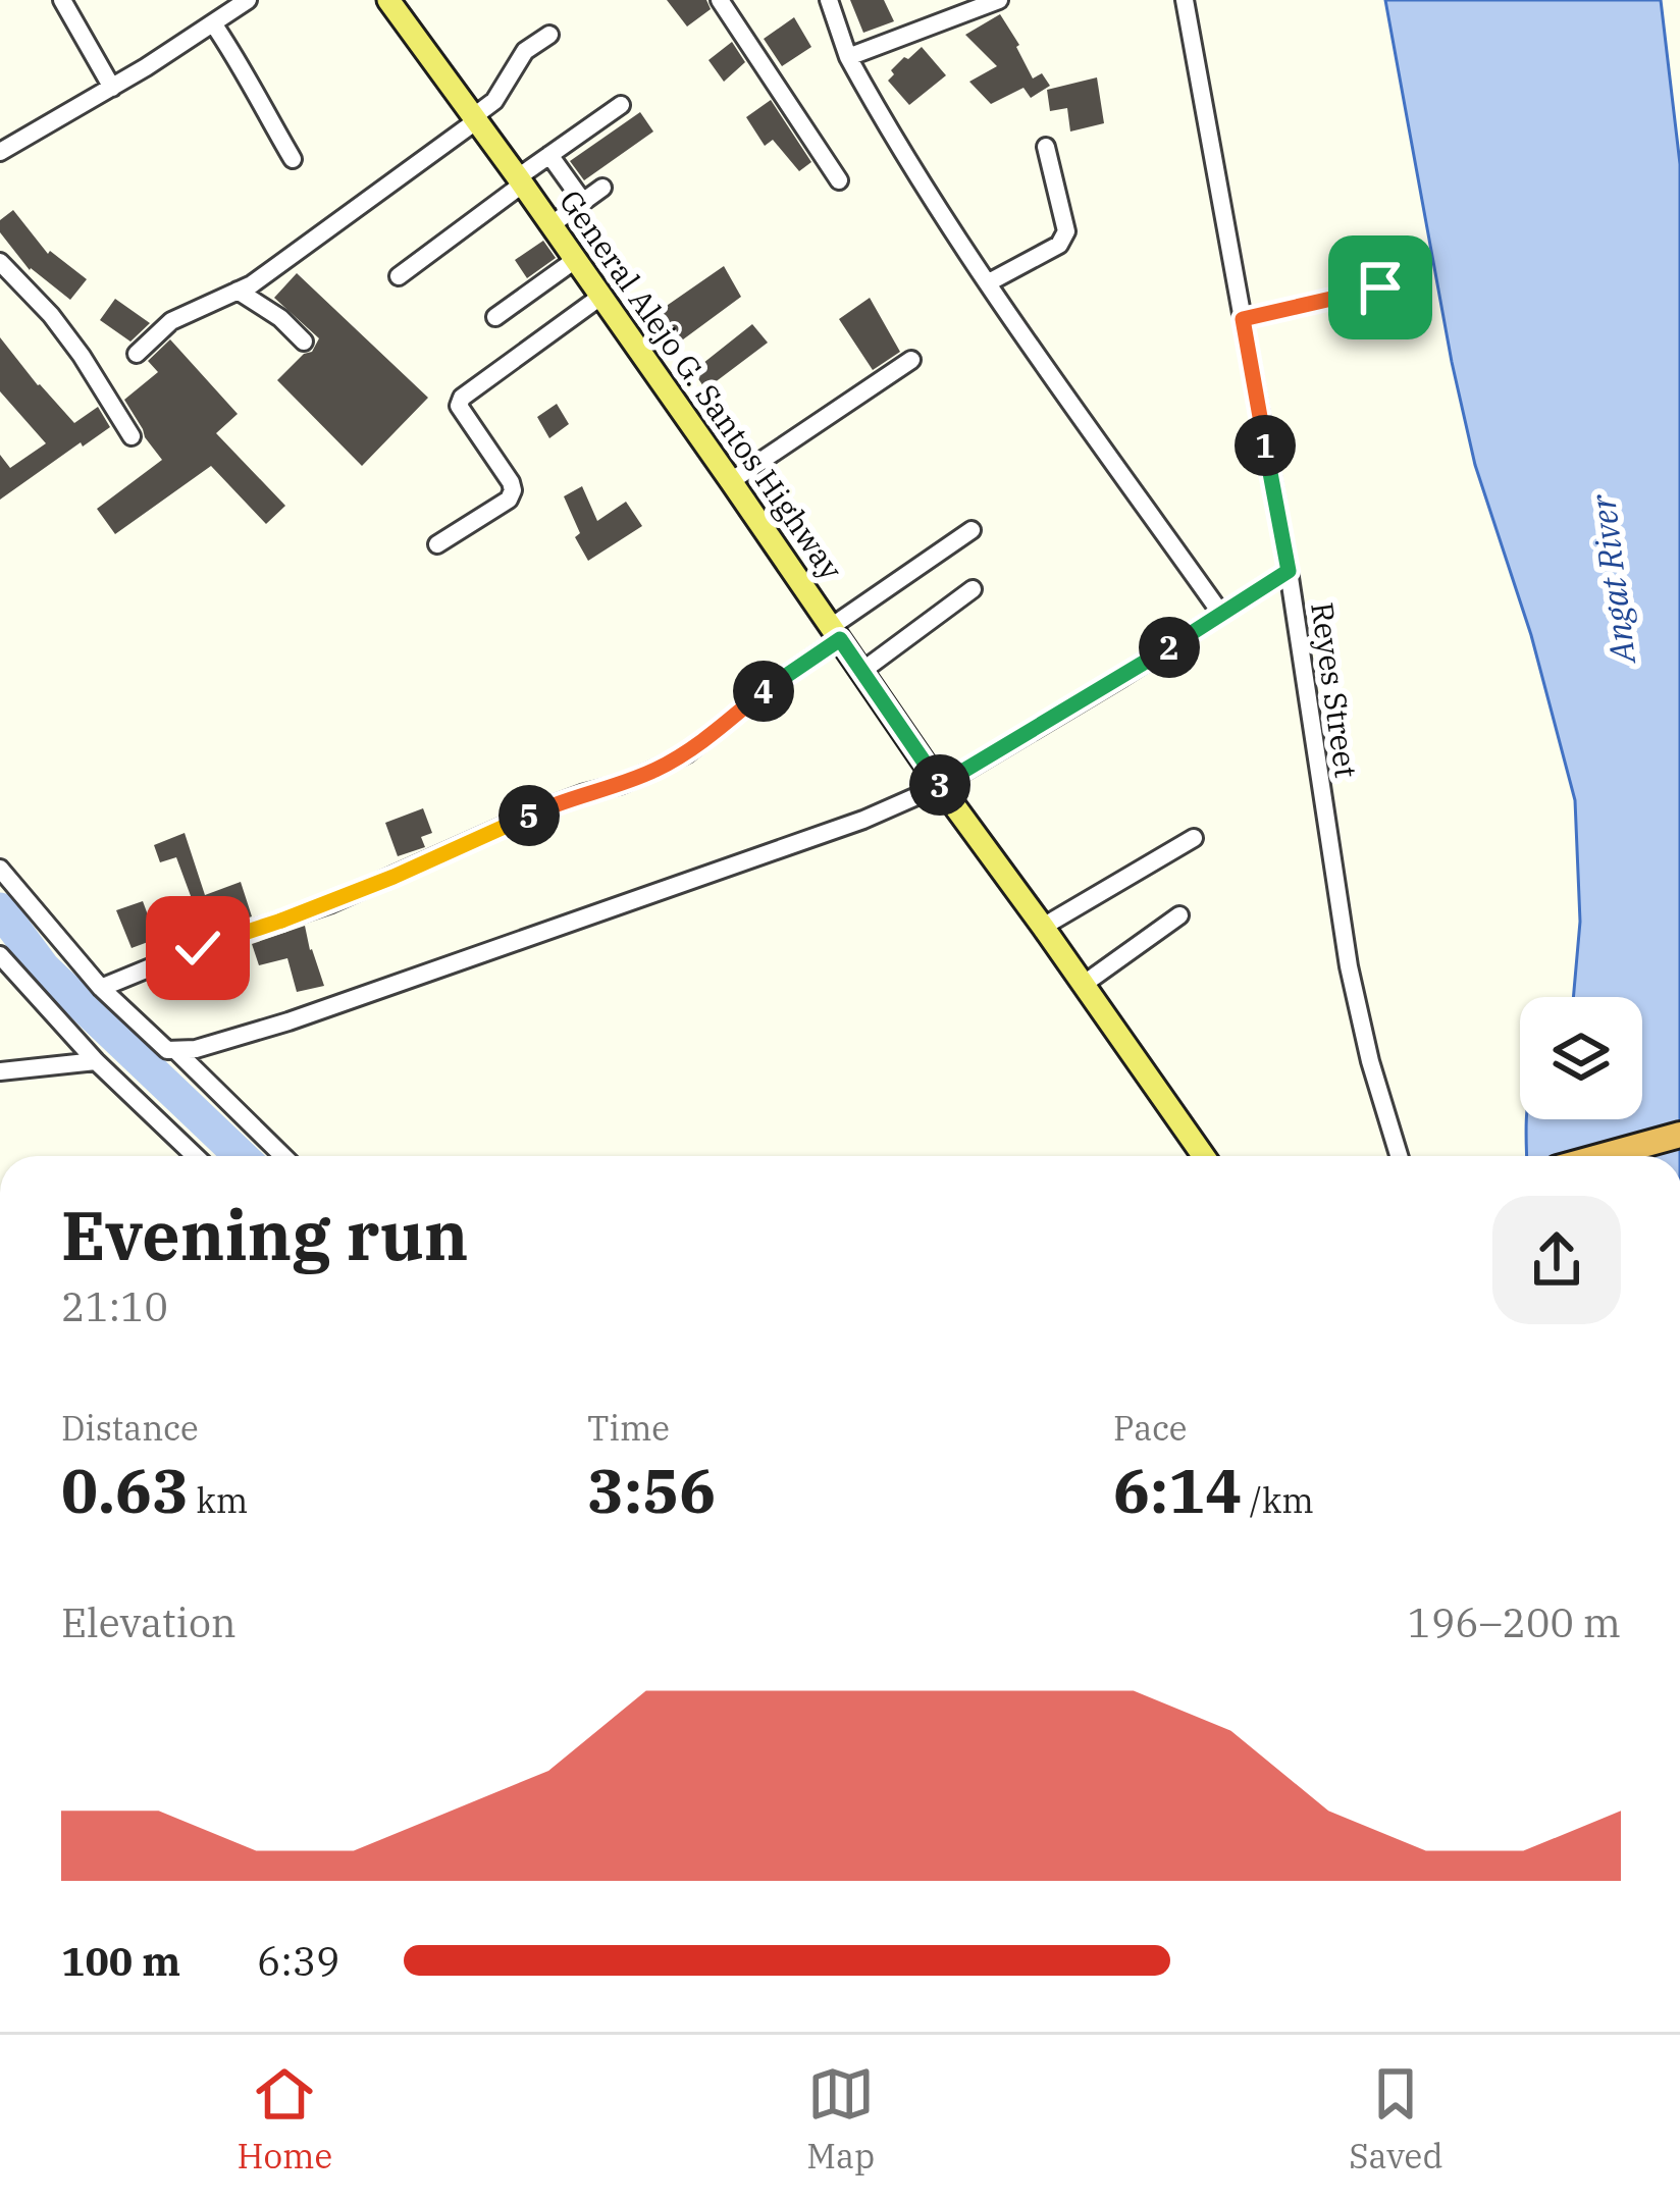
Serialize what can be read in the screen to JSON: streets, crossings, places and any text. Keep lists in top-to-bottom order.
{
  "streets": {
    "main road": ["General Alejo G. Santos Highway"],
    "street": ["Reyes Street"]
  },
  "water": ["Angat River"],
  "page": {
    "pins": [
      "1",
      "2",
      "4",
      "3",
      "5"
    ],
    "heading": ["Evening run", "21:10"],
    "stats": [
      ["Distance", "0.63 km"],
      ["Time", "3:56"],
      ["Pace", "6:14 /km"]
    ],
    "chart": ["Elevation", "196–200 m"],
    "list": [
      {
        "name": "100 m",
        "note": "6:39"
      }
    ],
    "tabs": ["Home", "Map", "Saved"]
  }
}
